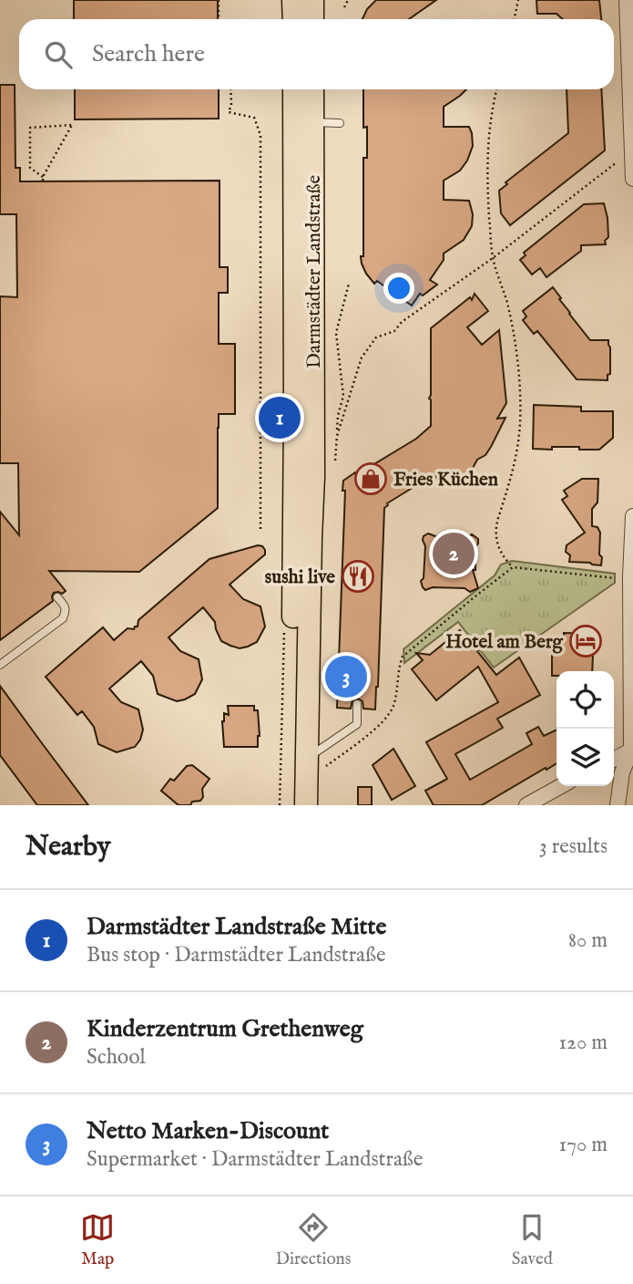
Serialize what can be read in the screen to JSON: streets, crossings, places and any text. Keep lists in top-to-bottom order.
{
  "streets": {
    "main road": ["Darmstädter Landstraße"]
  },
  "places": {
    "shop": ["Fries Küchen"],
    "restaurant": ["sushi live"],
    "hotel": ["Hotel am Berg"]
  },
  "page": {
    "search": "Search here",
    "pins": ["1", "2", "3"],
    "heading": ["Nearby", "3 results"],
    "list": [
      {
        "mark": "1",
        "name": "Darmstädter Landstraße Mitte",
        "note": "Bus stop · Darmstädter Landstraße",
        "value": "80 m"
      },
      {
        "mark": "2",
        "name": "Kinderzentrum Grethenweg",
        "note": "School",
        "value": "120 m"
      },
      {
        "mark": "3",
        "name": "Netto Marken-Discount",
        "note": "Supermarket · Darmstädter Landstraße",
        "value": "170 m"
      }
    ],
    "nav": ["Map", "Directions", "Saved"]
  }
}
